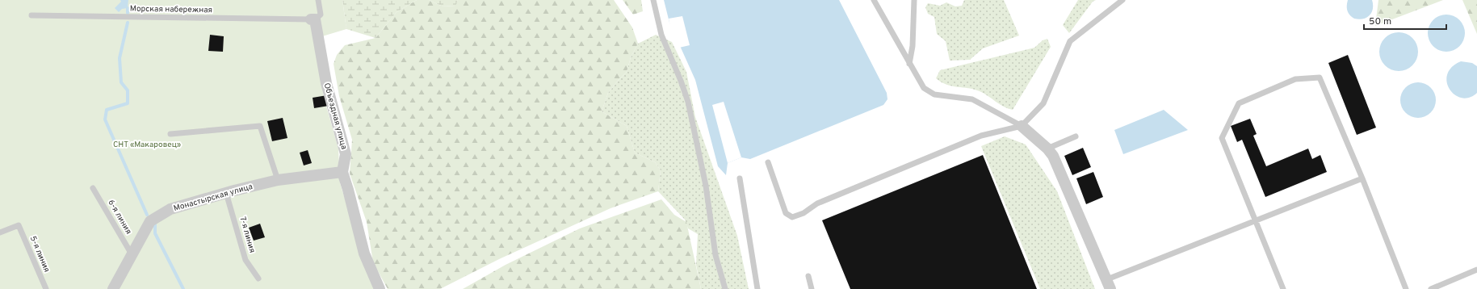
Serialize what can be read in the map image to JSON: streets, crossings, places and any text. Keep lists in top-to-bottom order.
{
  "streets": {
    "street": ["Объездная улица", "Монастырская улица"],
    "lane": [
      "Морская набережная",
      "6-я линия",
      "7-я линия",
      "5-я линия"
    ]
  },
  "crossings": [
    ["Морская набережная", "Объездная улица"],
    ["Объездная улица", "Монастырская улица"],
    ["Монастырская улица", "6-я линия"],
    ["Монастырская улица", "7-я линия"]
  ],
  "parks": ["СНТ «Макаровец»"],
  "scale_bar": "50 m"
}
